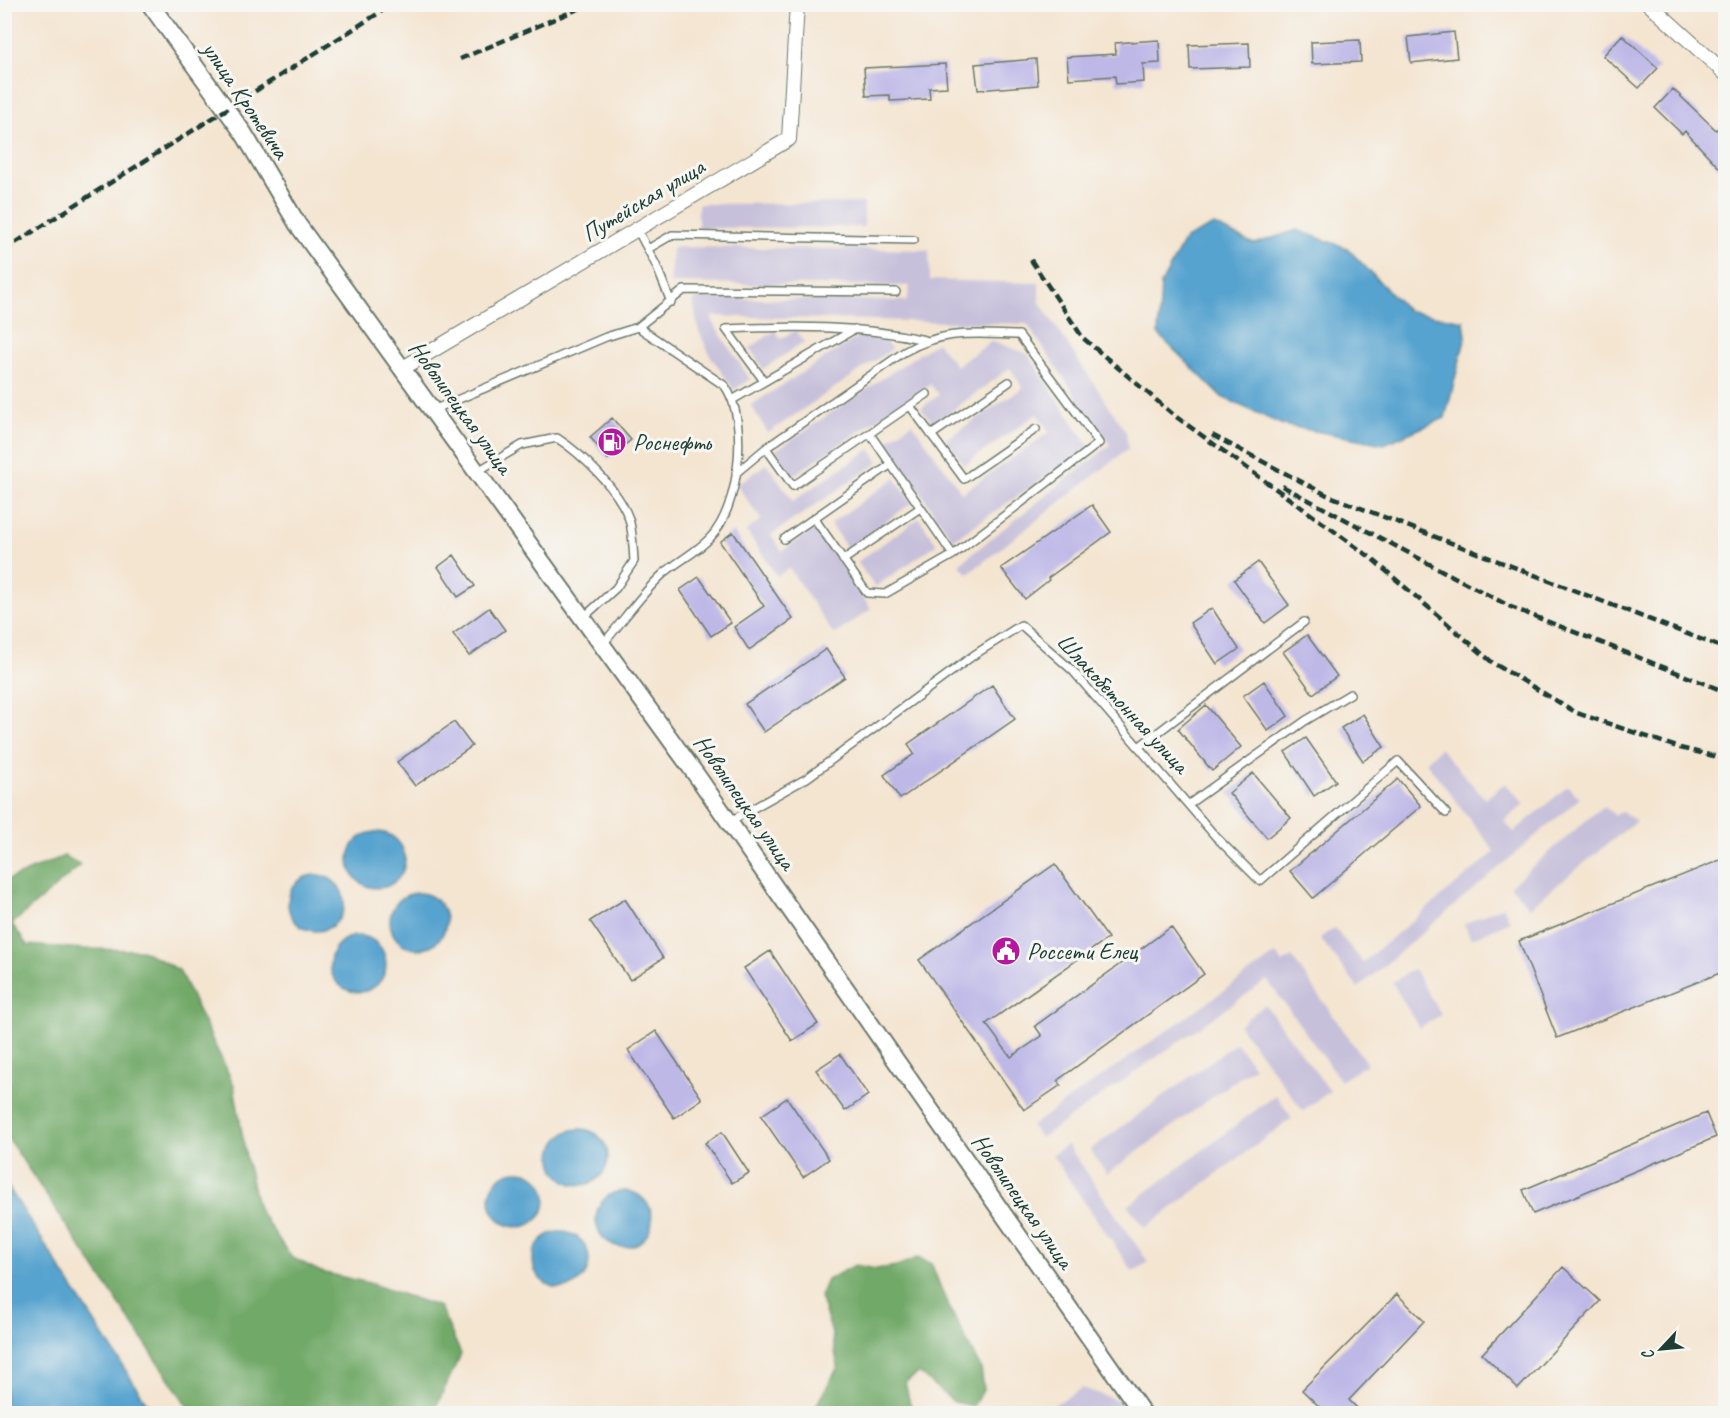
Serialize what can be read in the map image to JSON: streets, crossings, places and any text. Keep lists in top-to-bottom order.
{
  "streets": {
    "street": ["улица Кротевича", "Путейская улица", "Новолипецкая улица"],
    "lane": ["Шлакобетонная улица"]
  },
  "crossings": [
    ["улица Кротевича", "Новолипецкая улица"],
    ["Путейская улица", "Новолипецкая улица"],
    ["Новолипецкая улица", "Шлакобетонная улица"]
  ],
  "places": {
    "fuel station": ["Роснефть"],
    "public building": ["Россети Елец"]
  },
  "north": "bottom left"
}
